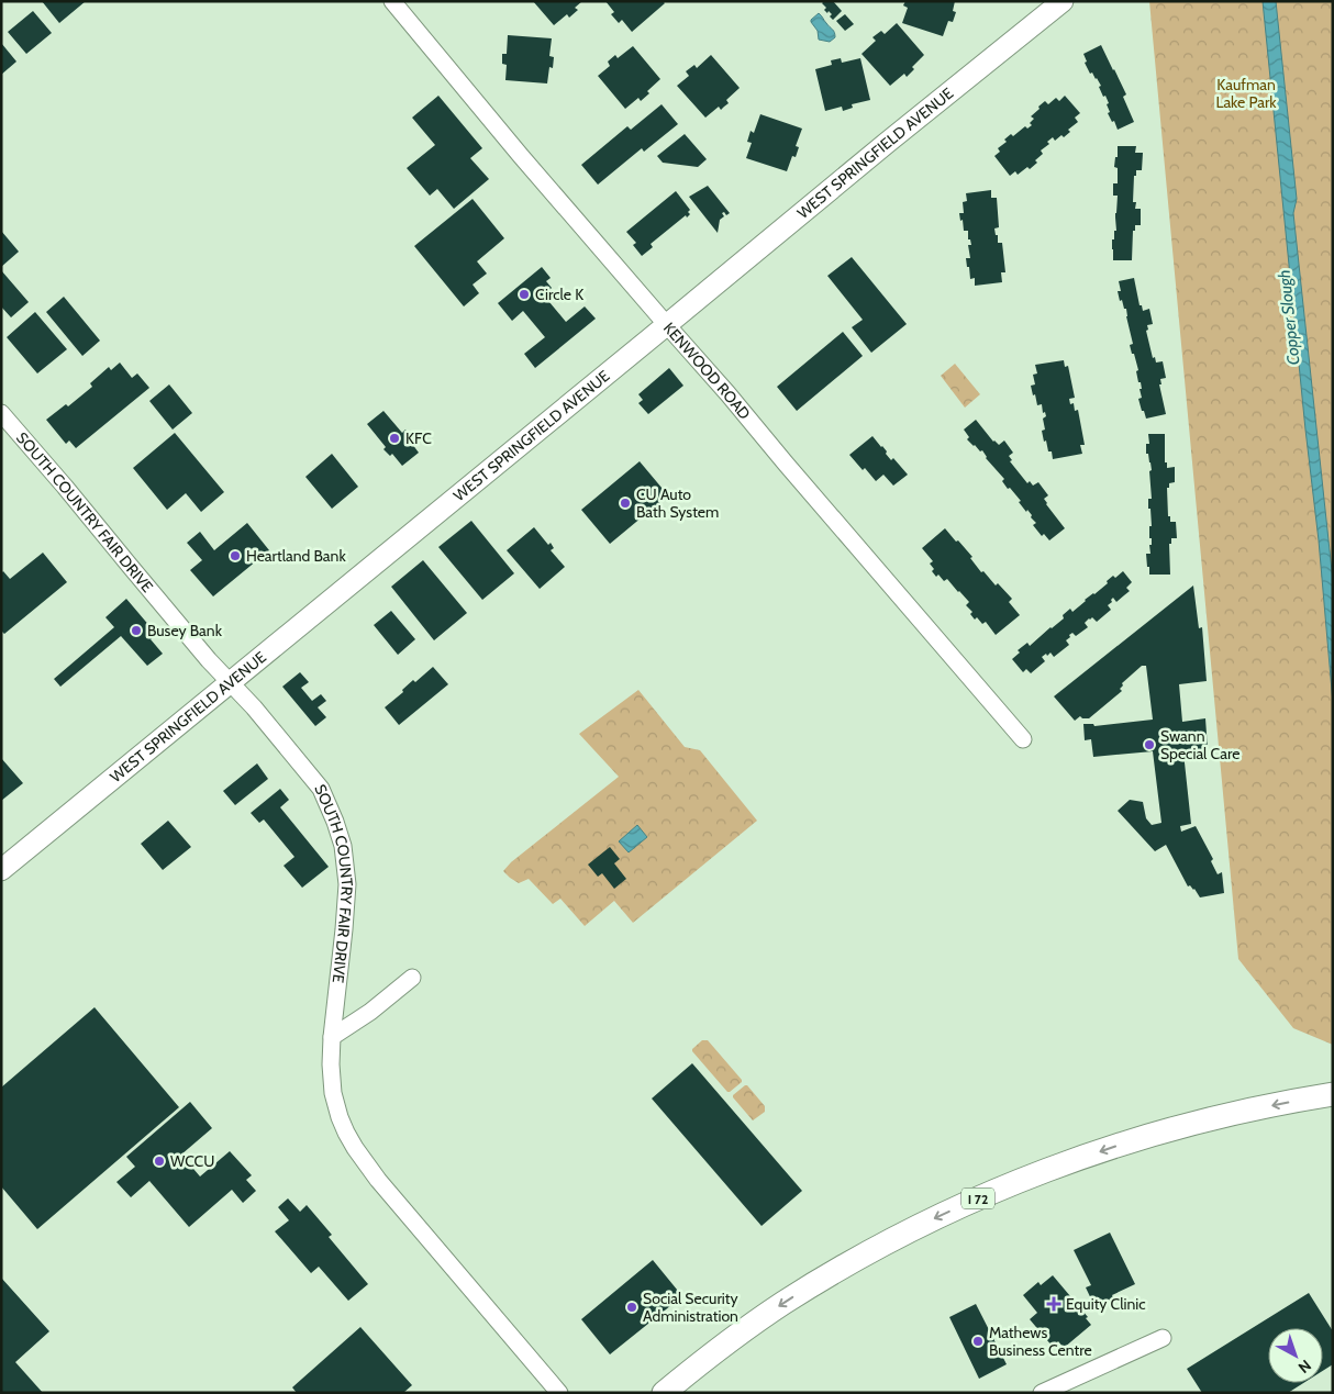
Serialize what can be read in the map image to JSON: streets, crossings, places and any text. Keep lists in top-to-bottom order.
{
  "streets": {
    "highway": ["I 72"],
    "main road": ["WEST SPRINGFIELD AVENUE"],
    "street": ["KENWOOD ROAD", "SOUTH COUNTRY FAIR DRIVE"]
  },
  "crossings": [
    ["WEST SPRINGFIELD AVENUE", "KENWOOD ROAD"],
    ["WEST SPRINGFIELD AVENUE", "SOUTH COUNTRY FAIR DRIVE"]
  ],
  "water": ["Copper Slough"],
  "parks": ["Kaufman Lake Park"],
  "places": {
    "other": [
      "Circle K",
      "KFC",
      "CU Auto Bath System",
      "Heartland Bank",
      "Busey Bank",
      "Swann Special Care",
      "WCCU",
      "Social Security Administration",
      "Mathews Business Centre"
    ],
    "health": ["Equity Clinic"]
  },
  "north": "bottom right"
}
